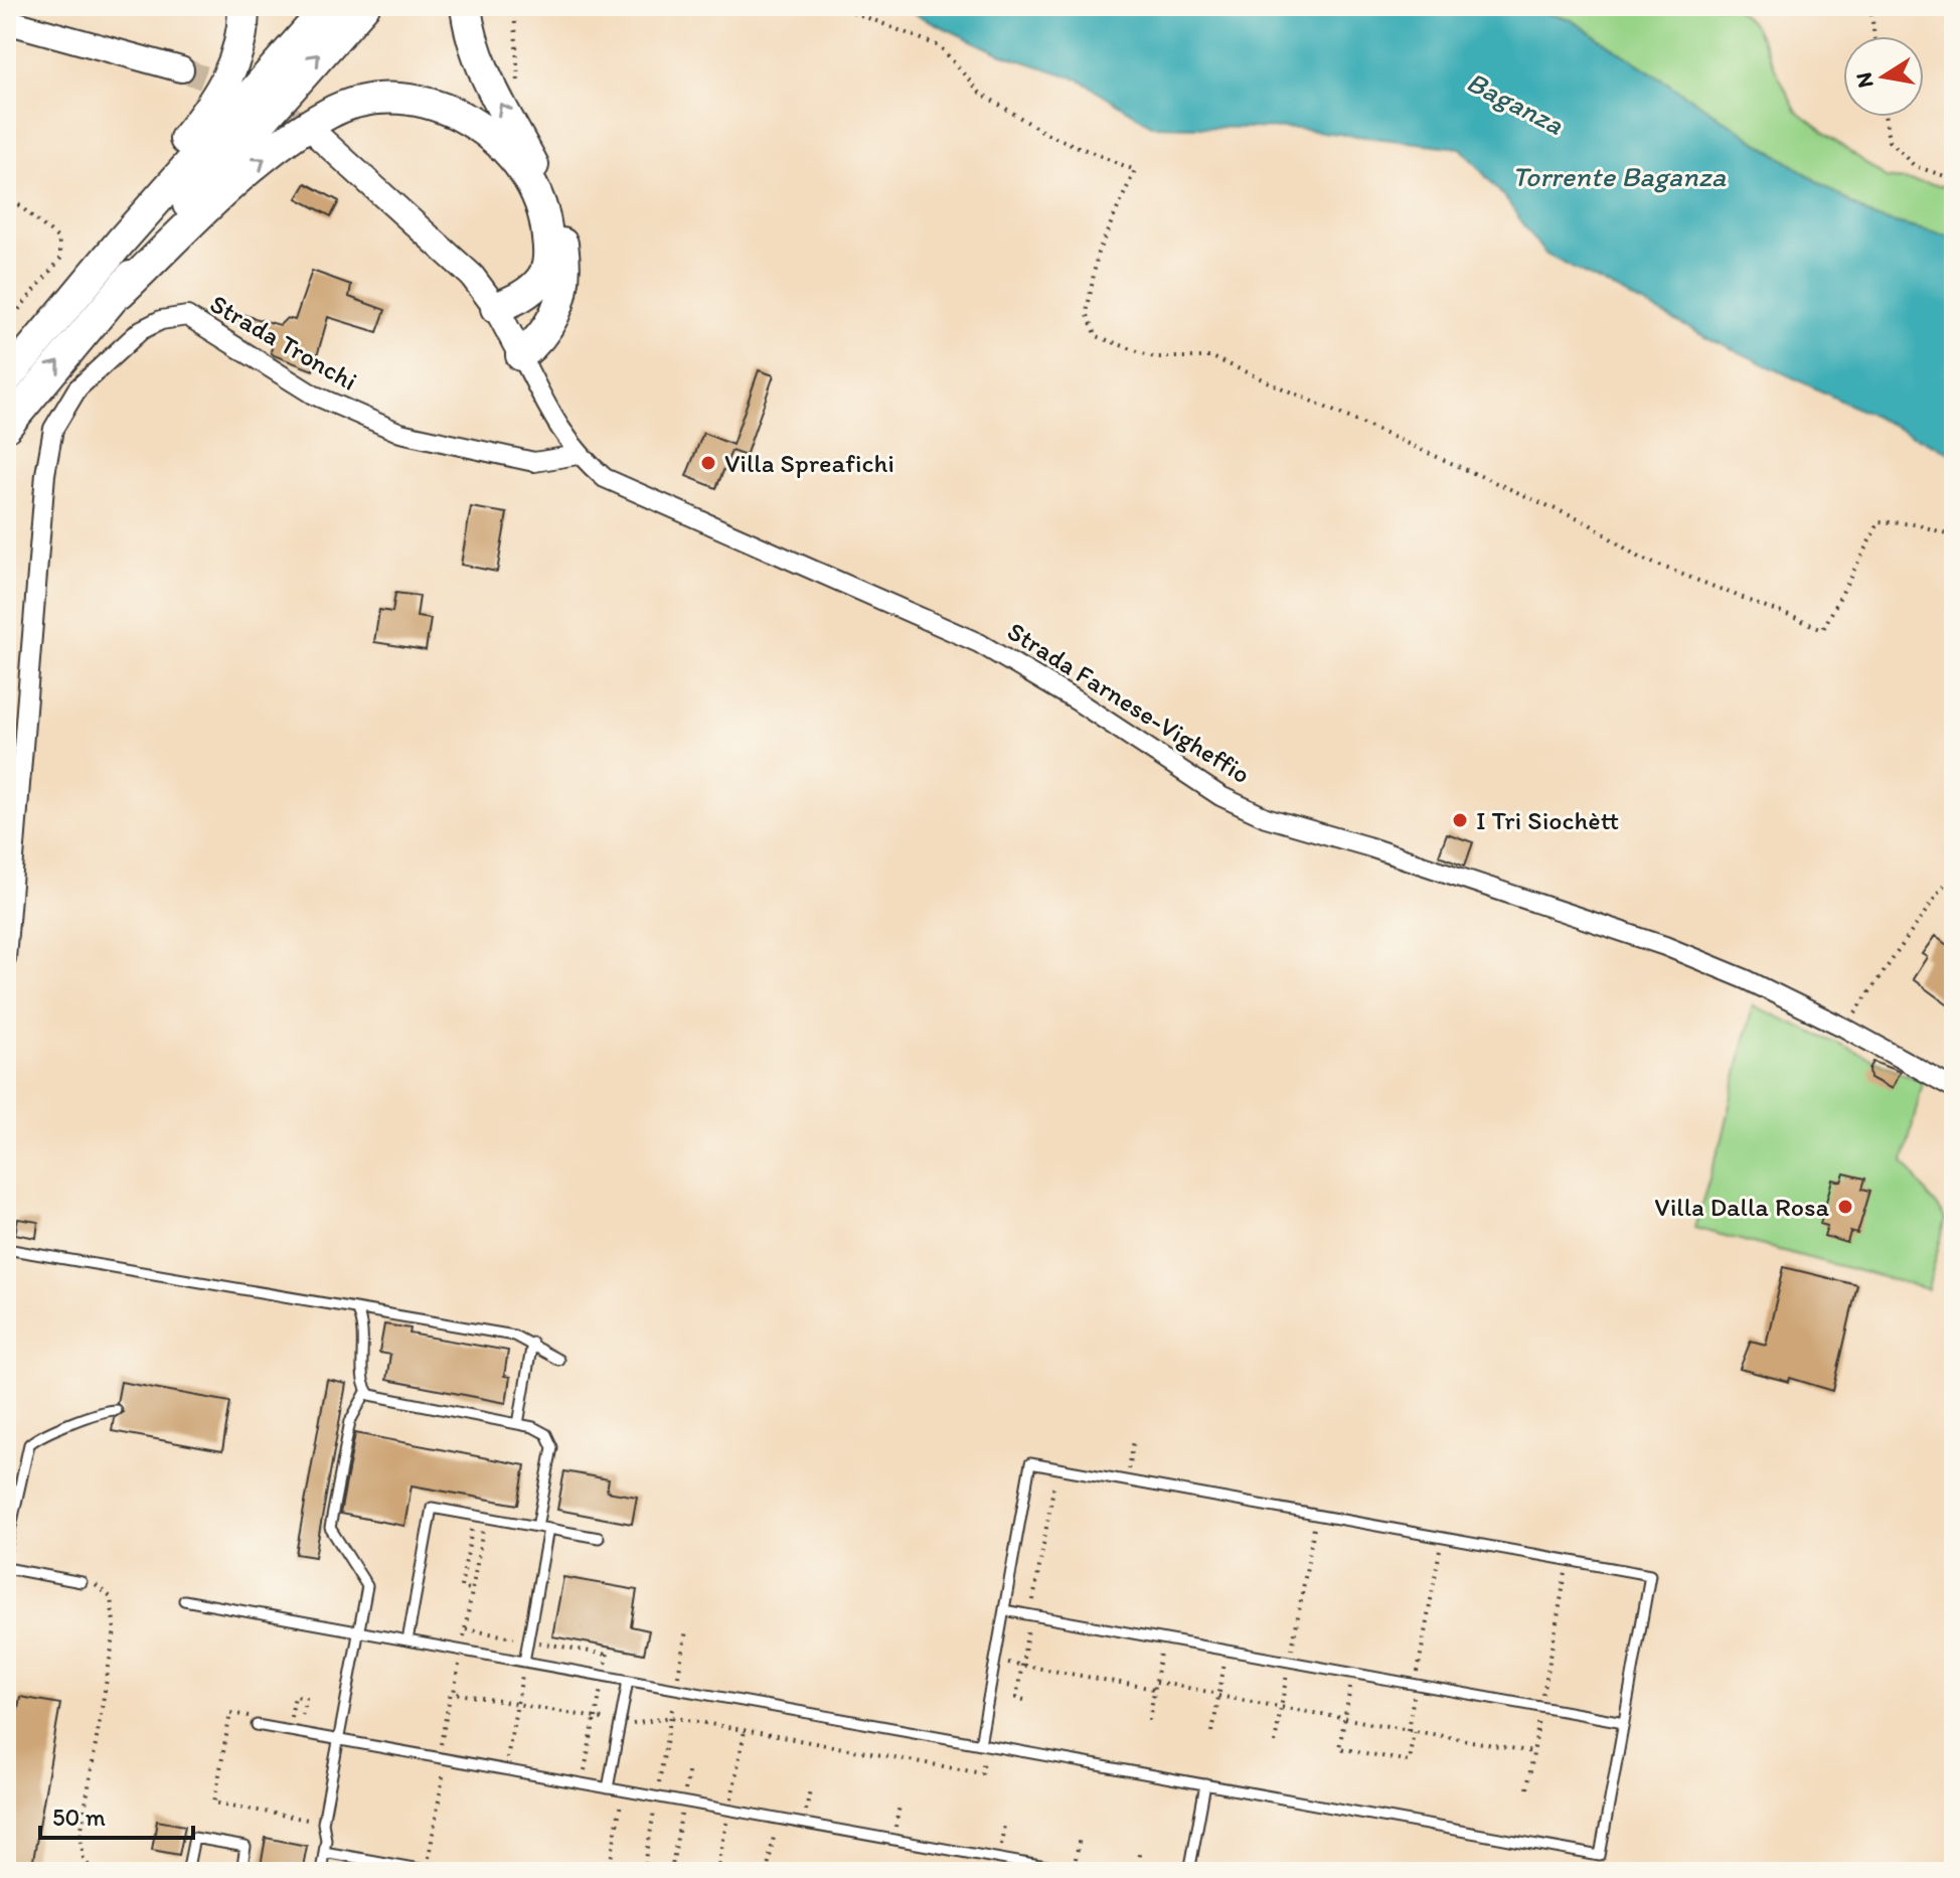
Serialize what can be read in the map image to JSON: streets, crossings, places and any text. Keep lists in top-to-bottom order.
{
  "streets": {
    "street": ["Strada Tronchi", "Strada Farnese-Vigheffio"]
  },
  "crossings": [
    ["Strada Tronchi", "Strada Farnese-Vigheffio"]
  ],
  "water": ["Baganza", "Torrente Baganza"],
  "places": ["Villa Spreafichi", "I Tri Siochètt", "Villa Dalla Rosa"],
  "scale_bar": "50 m",
  "north": "left"
}
